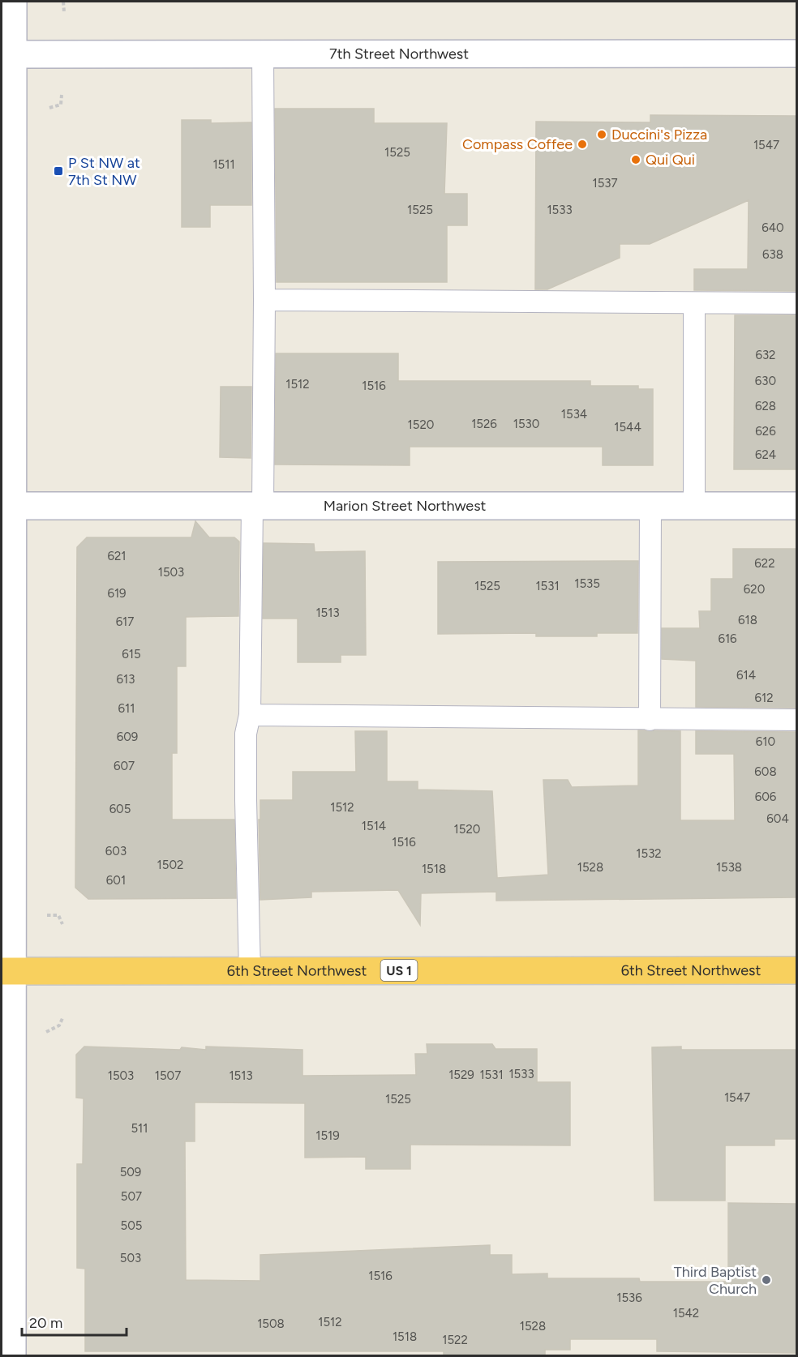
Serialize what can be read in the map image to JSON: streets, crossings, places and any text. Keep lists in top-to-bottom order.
{
  "streets": {
    "highway": ["6th Street Northwest", "US 1"],
    "street": ["7th Street Northwest", "Marion Street Northwest"]
  },
  "places": {
    "other": [
      "Duccini's Pizza",
      "Compass Coffee",
      "Qui Qui",
      "Third Baptist Church"
    ],
    "transit": ["P St NW at 7th St NW"]
  },
  "house_numbers": [
    "1547",
    "1525",
    "1511",
    "1537",
    "1525",
    "1533",
    "640",
    "638",
    "632",
    "630",
    "1512",
    "1516",
    "628",
    "1534",
    "1526",
    "1530",
    "1520",
    "1544",
    "626",
    "624",
    "621",
    "622",
    "1503",
    "1535",
    "1525",
    "1531",
    "620",
    "619",
    "1513",
    "618",
    "617",
    "616",
    "615",
    "614",
    "613",
    "612",
    "611",
    "609",
    "610",
    "607",
    "608",
    "606",
    "1512",
    "605",
    "604",
    "1514",
    "1520",
    "1516",
    "603",
    "1532",
    "1502",
    "1528",
    "1538",
    "1518",
    "601",
    "1533",
    "1529",
    "1531",
    "1503",
    "1507",
    "1513",
    "1547",
    "1525",
    "511",
    "1519",
    "509",
    "507",
    "505",
    "503",
    "1516",
    "1536",
    "1542",
    "1512",
    "1508",
    "1528",
    "1518",
    "1522"
  ],
  "scale_bar": "20 m"
}
